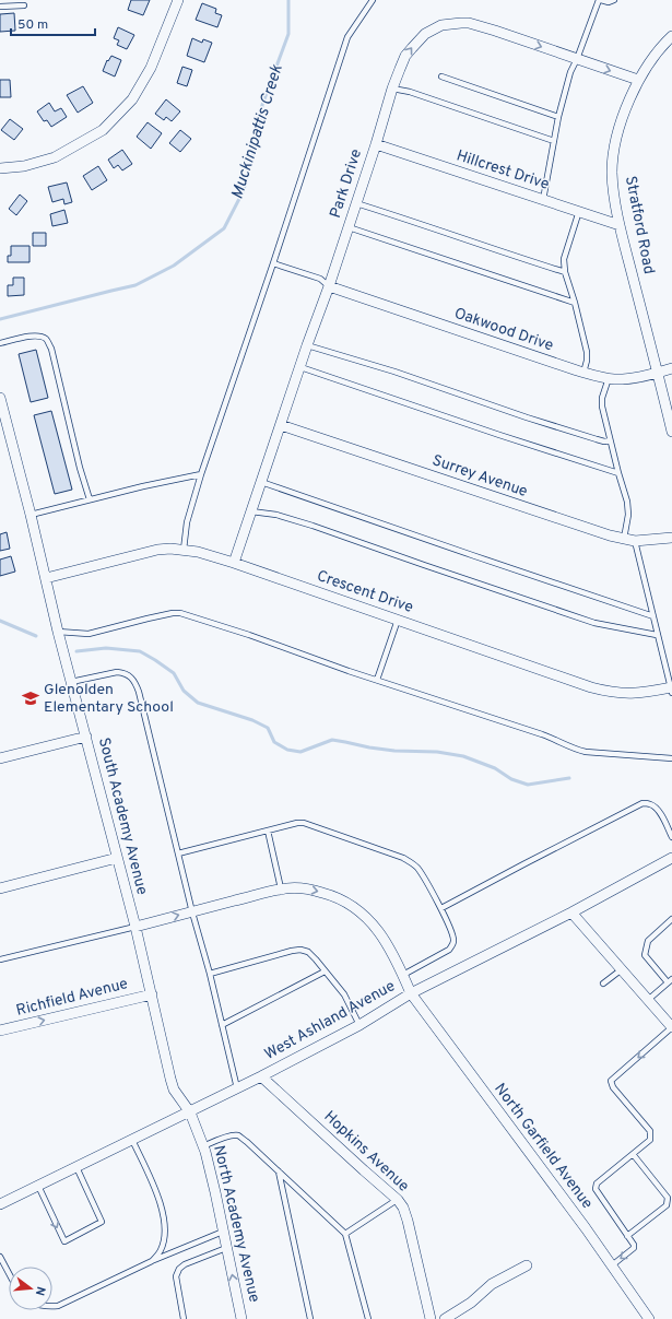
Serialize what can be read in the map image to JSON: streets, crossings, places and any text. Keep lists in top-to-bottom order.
{
  "streets": {
    "street": [
      "Hillcrest Drive",
      "Park Drive",
      "Stratford Road",
      "Oakwood Drive",
      "Surrey Avenue",
      "Crescent Drive",
      "South Academy Avenue",
      "Richfield Avenue",
      "West Ashland Avenue",
      "North Garfield Avenue",
      "Hopkins Avenue",
      "North Academy Avenue"
    ]
  },
  "crossings": [
    ["Hillcrest Drive", "Park Drive"],
    ["Hillcrest Drive", "Stratford Road"],
    ["Park Drive", "Stratford Road"],
    ["Park Drive", "Oakwood Drive"],
    ["Park Drive", "Surrey Avenue"],
    ["Park Drive", "Crescent Drive"],
    ["Stratford Road", "Oakwood Drive"],
    ["Crescent Drive", "South Academy Avenue"],
    ["South Academy Avenue", "Richfield Avenue"],
    ["South Academy Avenue", "West Ashland Avenue"],
    ["South Academy Avenue", "North Garfield Avenue"],
    ["South Academy Avenue", "North Academy Avenue"],
    ["West Ashland Avenue", "North Garfield Avenue"],
    ["West Ashland Avenue", "Hopkins Avenue"],
    ["West Ashland Avenue", "North Academy Avenue"]
  ],
  "one_way": ["Richfield Avenue"],
  "water": ["Muckinipattis Creek"],
  "places": {
    "school or university": ["Glenolden Elementary School"]
  },
  "scale_bar": "50 m",
  "north": "right"
}
